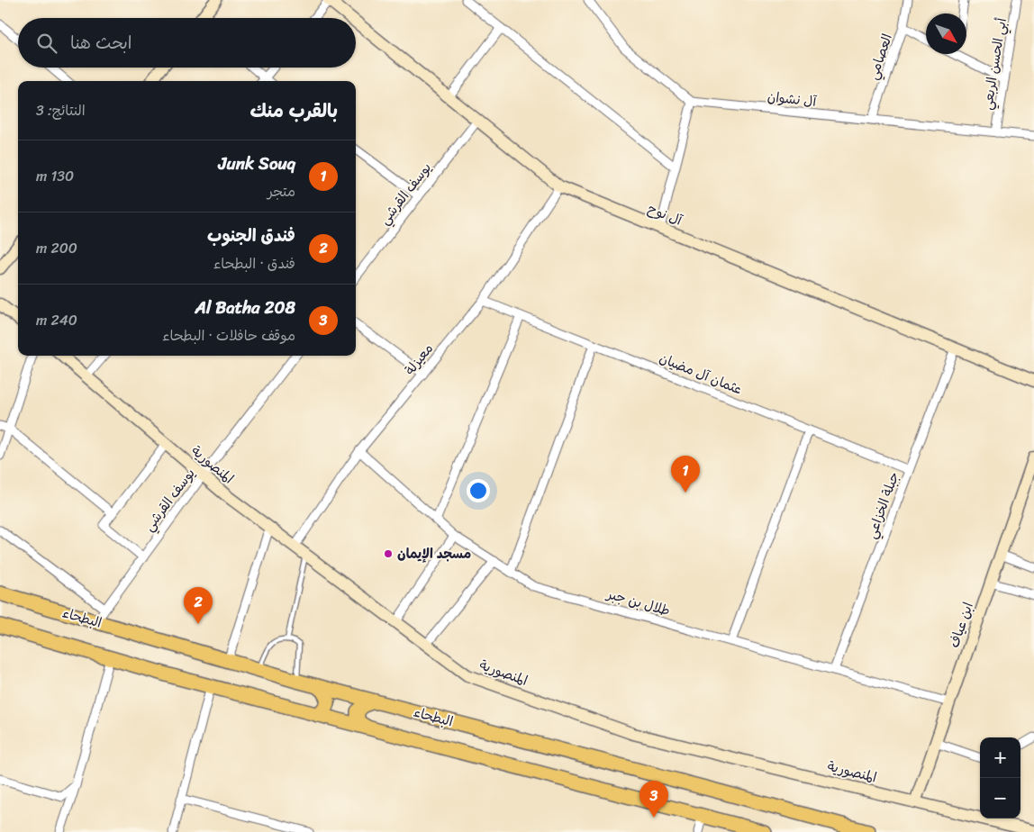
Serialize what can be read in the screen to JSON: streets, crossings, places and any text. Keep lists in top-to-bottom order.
{
  "streets": {
    "main road": ["البطحاء"],
    "street": [
      "العصامي",
      "أبي الحسن الربعي",
      "آل نشوان",
      "يوسف القرشي",
      "آل نوح",
      "معيزلة",
      "عثمان آل مضيان",
      "المنصورية",
      "جبلة الخزاعي",
      "طلال بن جبر",
      "ابن عياف"
    ]
  },
  "crossings": [
    ["العصامي", "آل نشوان"],
    ["أبي الحسن الربعي", "آل نشوان"],
    ["يوسف القرشي", "آل نوح"],
    ["يوسف القرشي", "المنصورية"],
    ["يوسف القرشي", "البطحاء"],
    ["آل نوح", "معيزلة"],
    ["آل نوح", "جبلة الخزاعي"],
    ["معيزلة", "عثمان آل مضيان"],
    ["معيزلة", "المنصورية"],
    ["معيزلة", "طلال بن جبر"],
    ["عثمان آل مضيان", "جبلة الخزاعي"],
    ["المنصورية", "ابن عياف"],
    ["جبلة الخزاعي", "طلال بن جبر"],
    ["طلال بن جبر", "ابن عياف"]
  ],
  "places": ["مسجد الإيمان"],
  "north": "bottom right",
  "page": {
    "search": "ابحث هنا",
    "heading": ["بالقرب منك", "النتائج: 3"],
    "list": [
      {
        "mark": "1",
        "name": "Junk Souq",
        "note": "متجر",
        "value": "130 m"
      },
      {
        "mark": "2",
        "name": "فندق الجنوب",
        "note": "فندق · البطحاء",
        "value": "200 m"
      },
      {
        "mark": "3",
        "name": "Al Batha 208",
        "note": "موقف حافلات · البطحاء",
        "value": "240 m"
      }
    ],
    "pins": ["1", "2", "3"],
    "map_buttons": ["+", "−"]
  }
}
